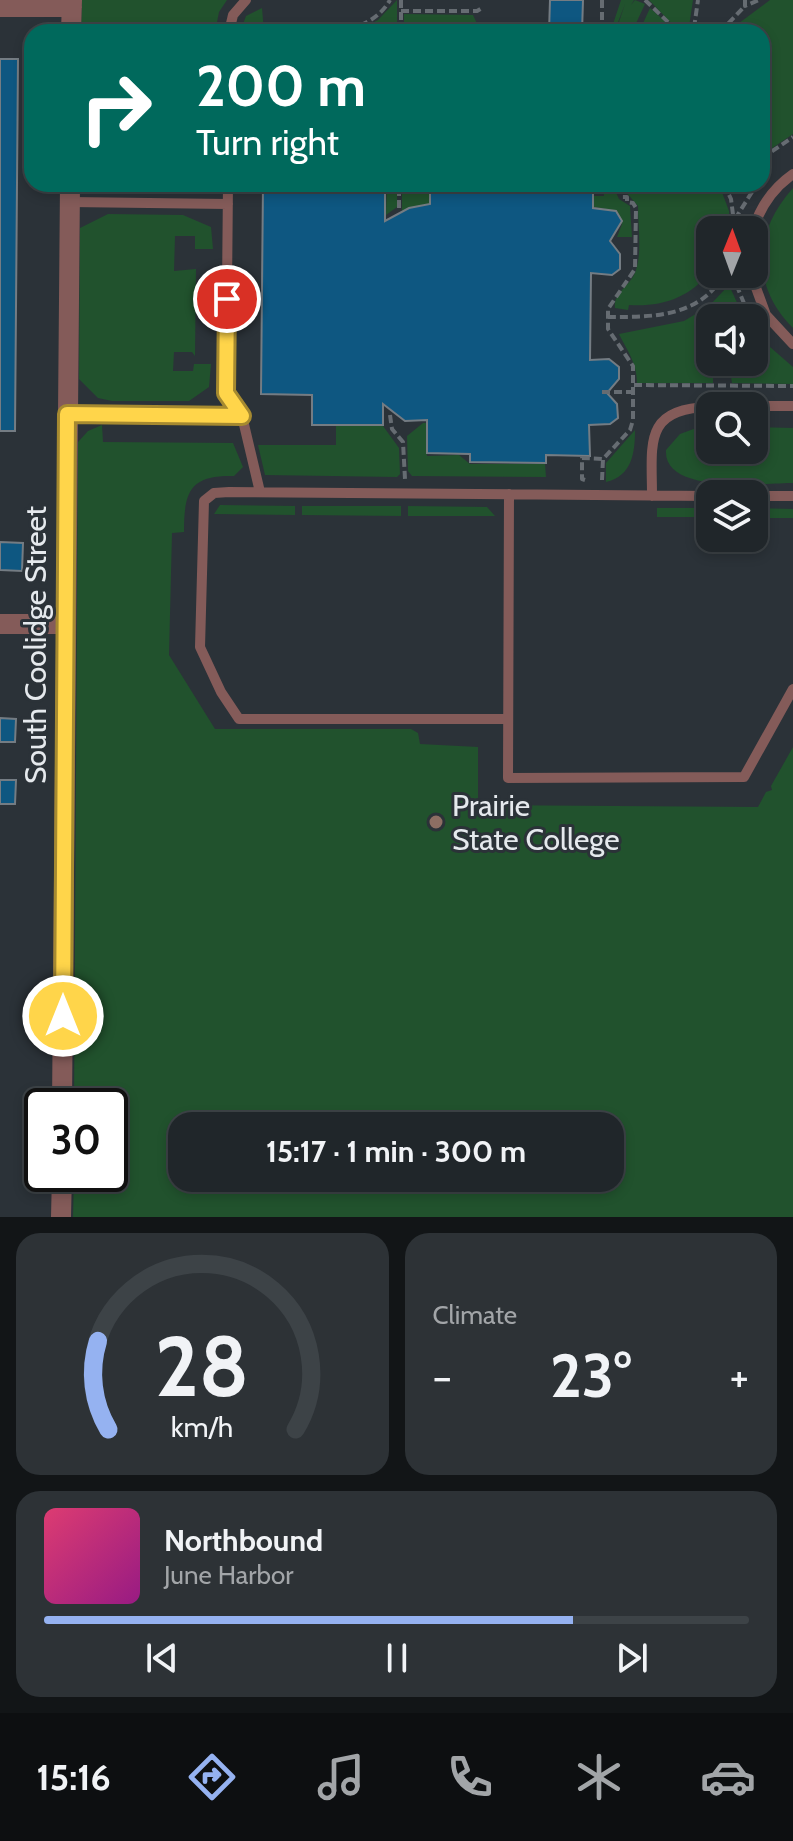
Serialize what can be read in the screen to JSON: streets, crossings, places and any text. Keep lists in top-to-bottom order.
{
  "streets": {
    "street": ["South Coolidge Street"]
  },
  "places": ["Prairie State College"],
  "north": "top",
  "page": {
    "turn": ["200 m", "Turn right"],
    "limit": "30",
    "trip": "15:17 · 1 min · 300 m",
    "tile": "Climate",
    "heat": ["−", "23°", "+"],
    "song": ["Northbound", "June Harbor"],
    "tabs": "15:16",
    "gauge": ["28", "km/h"]
  }
}
